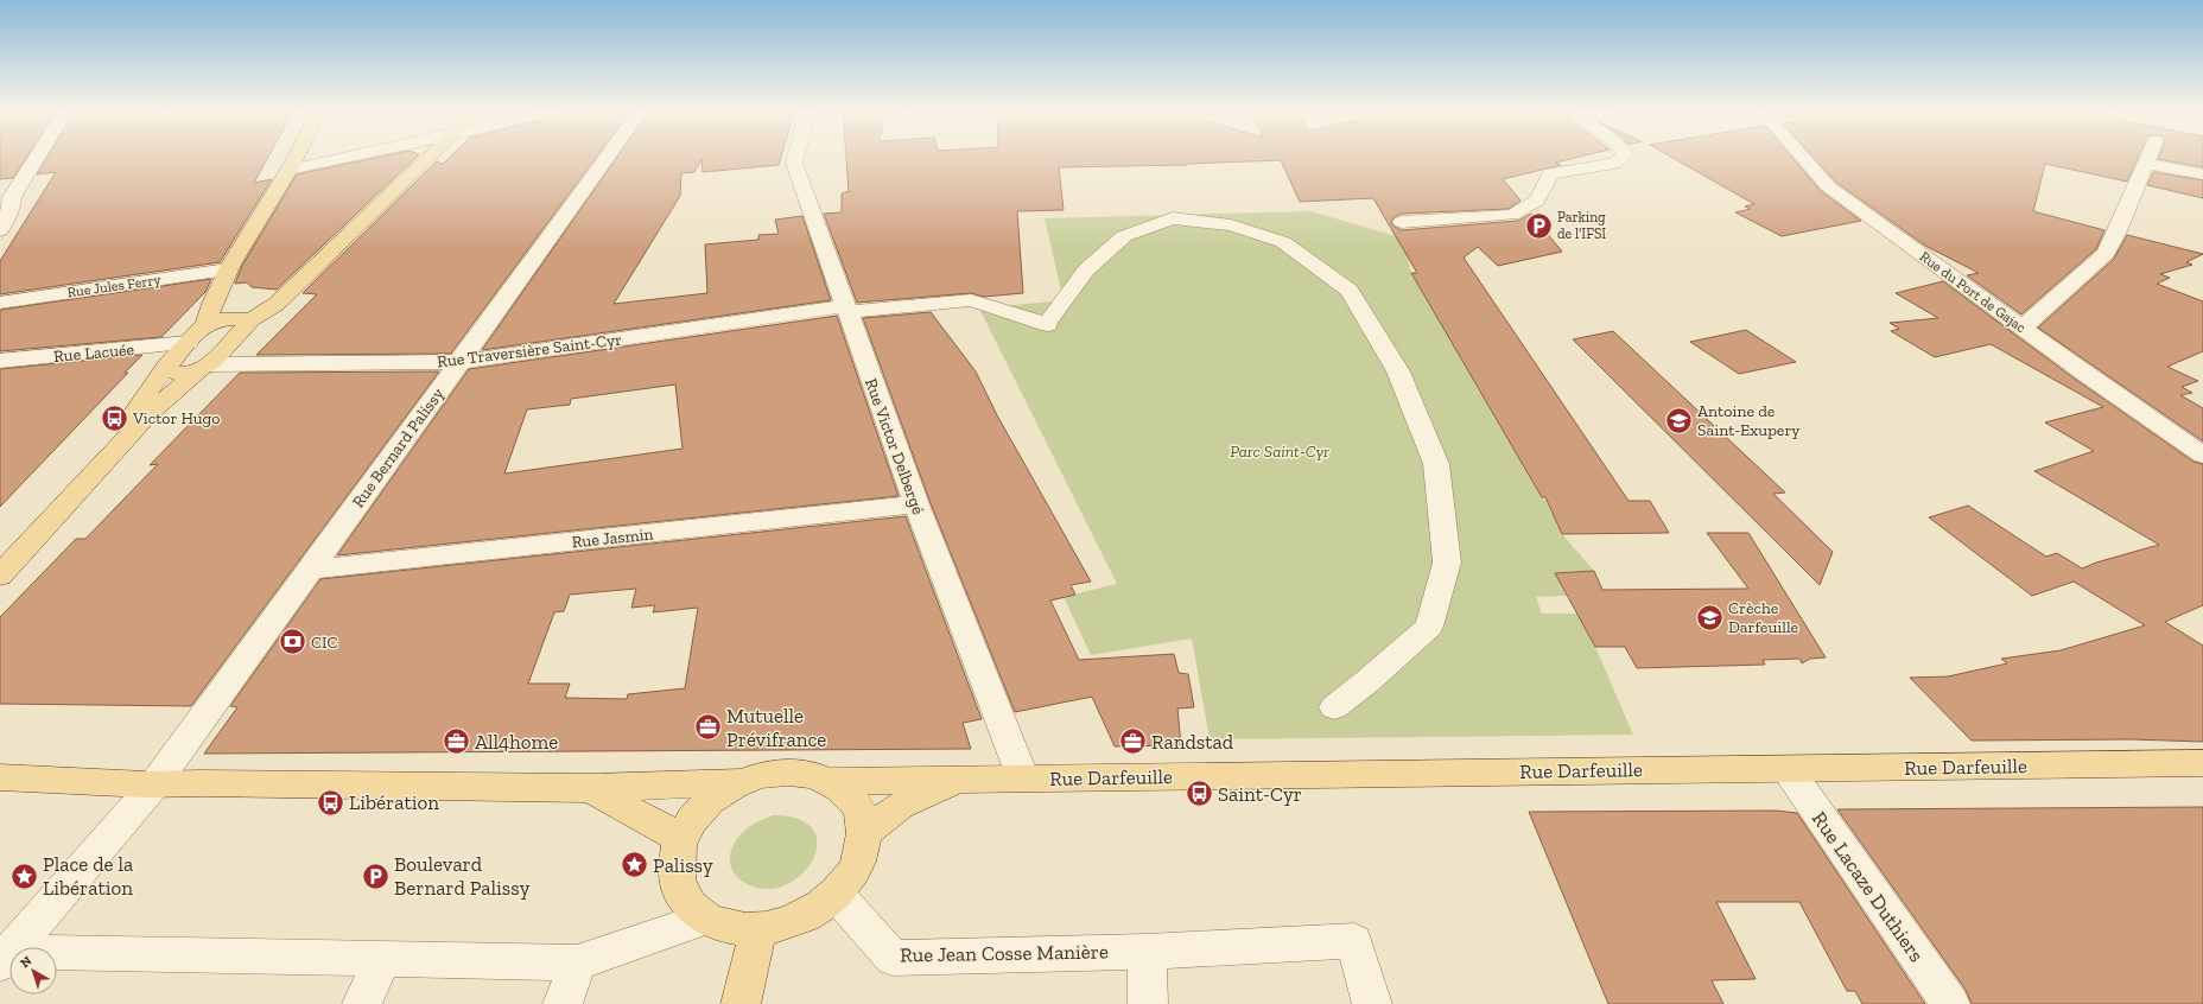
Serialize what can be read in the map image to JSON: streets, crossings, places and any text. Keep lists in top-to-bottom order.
{
  "streets": {
    "main road": ["Rue Darfeuille"],
    "street": [
      "Rue Jules Ferry",
      "Rue du Port de Gajac",
      "Rue Traversière Saint-Cyr",
      "Rue Lacuée",
      "Rue Victor Delbergé",
      "Rue Bernard Palissy",
      "Rue Jasmin",
      "Rue Lacaze Duthiers",
      "Rue Jean Cosse Manière"
    ]
  },
  "crossings": [
    ["Rue Traversière Saint-Cyr", "Rue Victor Delbergé"],
    ["Rue Traversière Saint-Cyr", "Rue Bernard Palissy"],
    ["Rue Victor Delbergé", "Rue Jasmin"],
    ["Rue Victor Delbergé", "Rue Darfeuille"],
    ["Rue Bernard Palissy", "Rue Jasmin"],
    ["Rue Darfeuille", "Rue Lacaze Duthiers"]
  ],
  "parks": ["Parc Saint-Cyr"],
  "places": {
    "parking": ["Parking de l'IFSI", "Boulevard Bernard Palissy"],
    "bus stop": ["Victor Hugo", "Saint-Cyr", "Libération"],
    "school or university": ["Antoine de Saint-Exupery", "Crèche Darfeuille"],
    "bank": ["CIC"],
    "office": ["Mutuelle Prévifrance", "All4home", "Randstad"],
    "place": ["Palissy", "Place de la Libération"]
  },
  "north": "top left"
}
